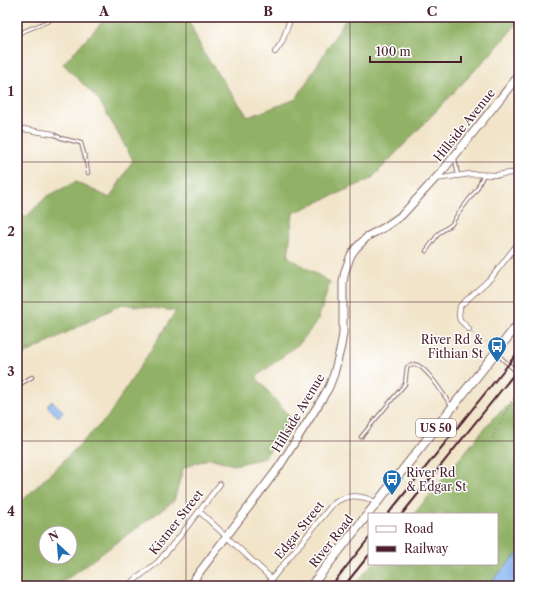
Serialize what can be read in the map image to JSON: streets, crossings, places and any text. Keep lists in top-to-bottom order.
{
  "streets": {
    "main road": ["US 50", "River Road"],
    "street": ["Hillside Avenue", "Kistner Street", "Edgar Street"]
  },
  "crossings": [
    ["Edgar Street", "River Road"]
  ],
  "places": {
    "bus stop": ["River Rd & Fithian St", "River Rd & Edgar St"]
  },
  "legend": ["Road", "Railway"],
  "scale_bar": "100 m",
  "north": "top left",
  "grid": {
    "columns": ["A", "B", "C"],
    "rows": [
      "1",
      "2",
      "3",
      "4"
    ]
  }
}
